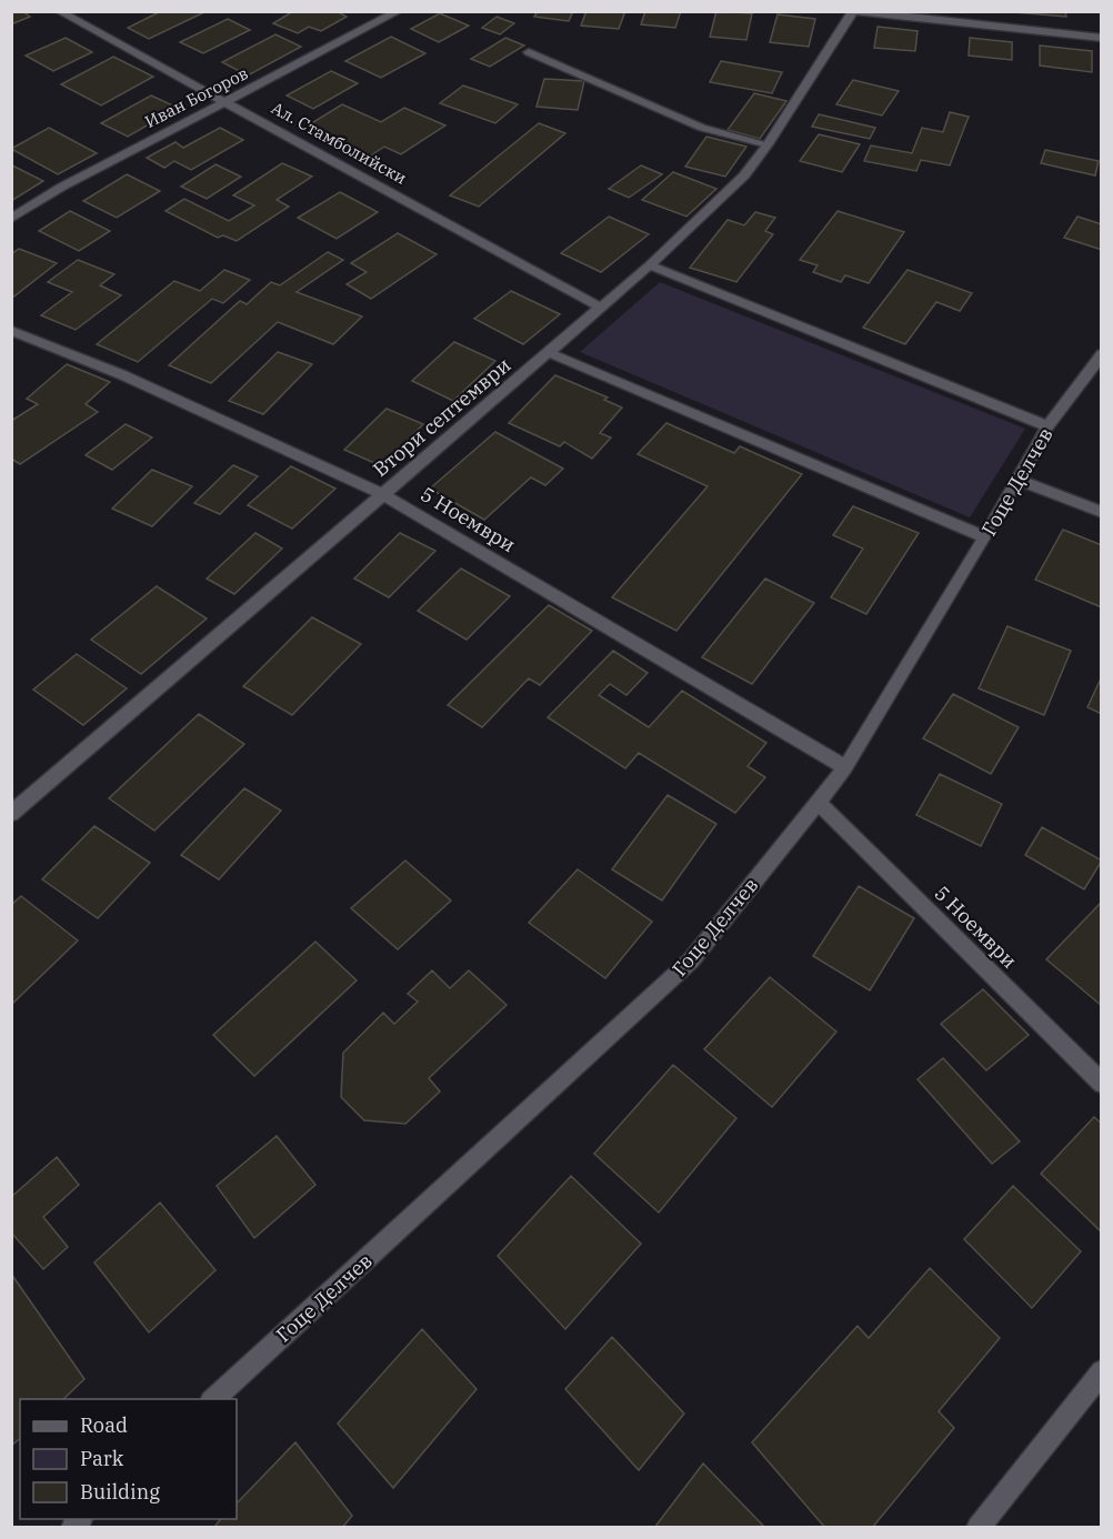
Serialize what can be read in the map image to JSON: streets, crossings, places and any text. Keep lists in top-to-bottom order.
{
  "streets": {
    "street": [
      "Иван Богоров",
      "Ал. Стамболийски",
      "Втори септември",
      "Гоце Делчев",
      "5 Ноември"
    ]
  },
  "crossings": [
    ["Иван Богоров", "Ал. Стамболийски"],
    ["Ал. Стамболийски", "Втори септември"],
    ["Втори септември", "5 Ноември"],
    ["Гоце Делчев", "5 Ноември"]
  ],
  "legend": ["Road", "Park", "Building"]
}
